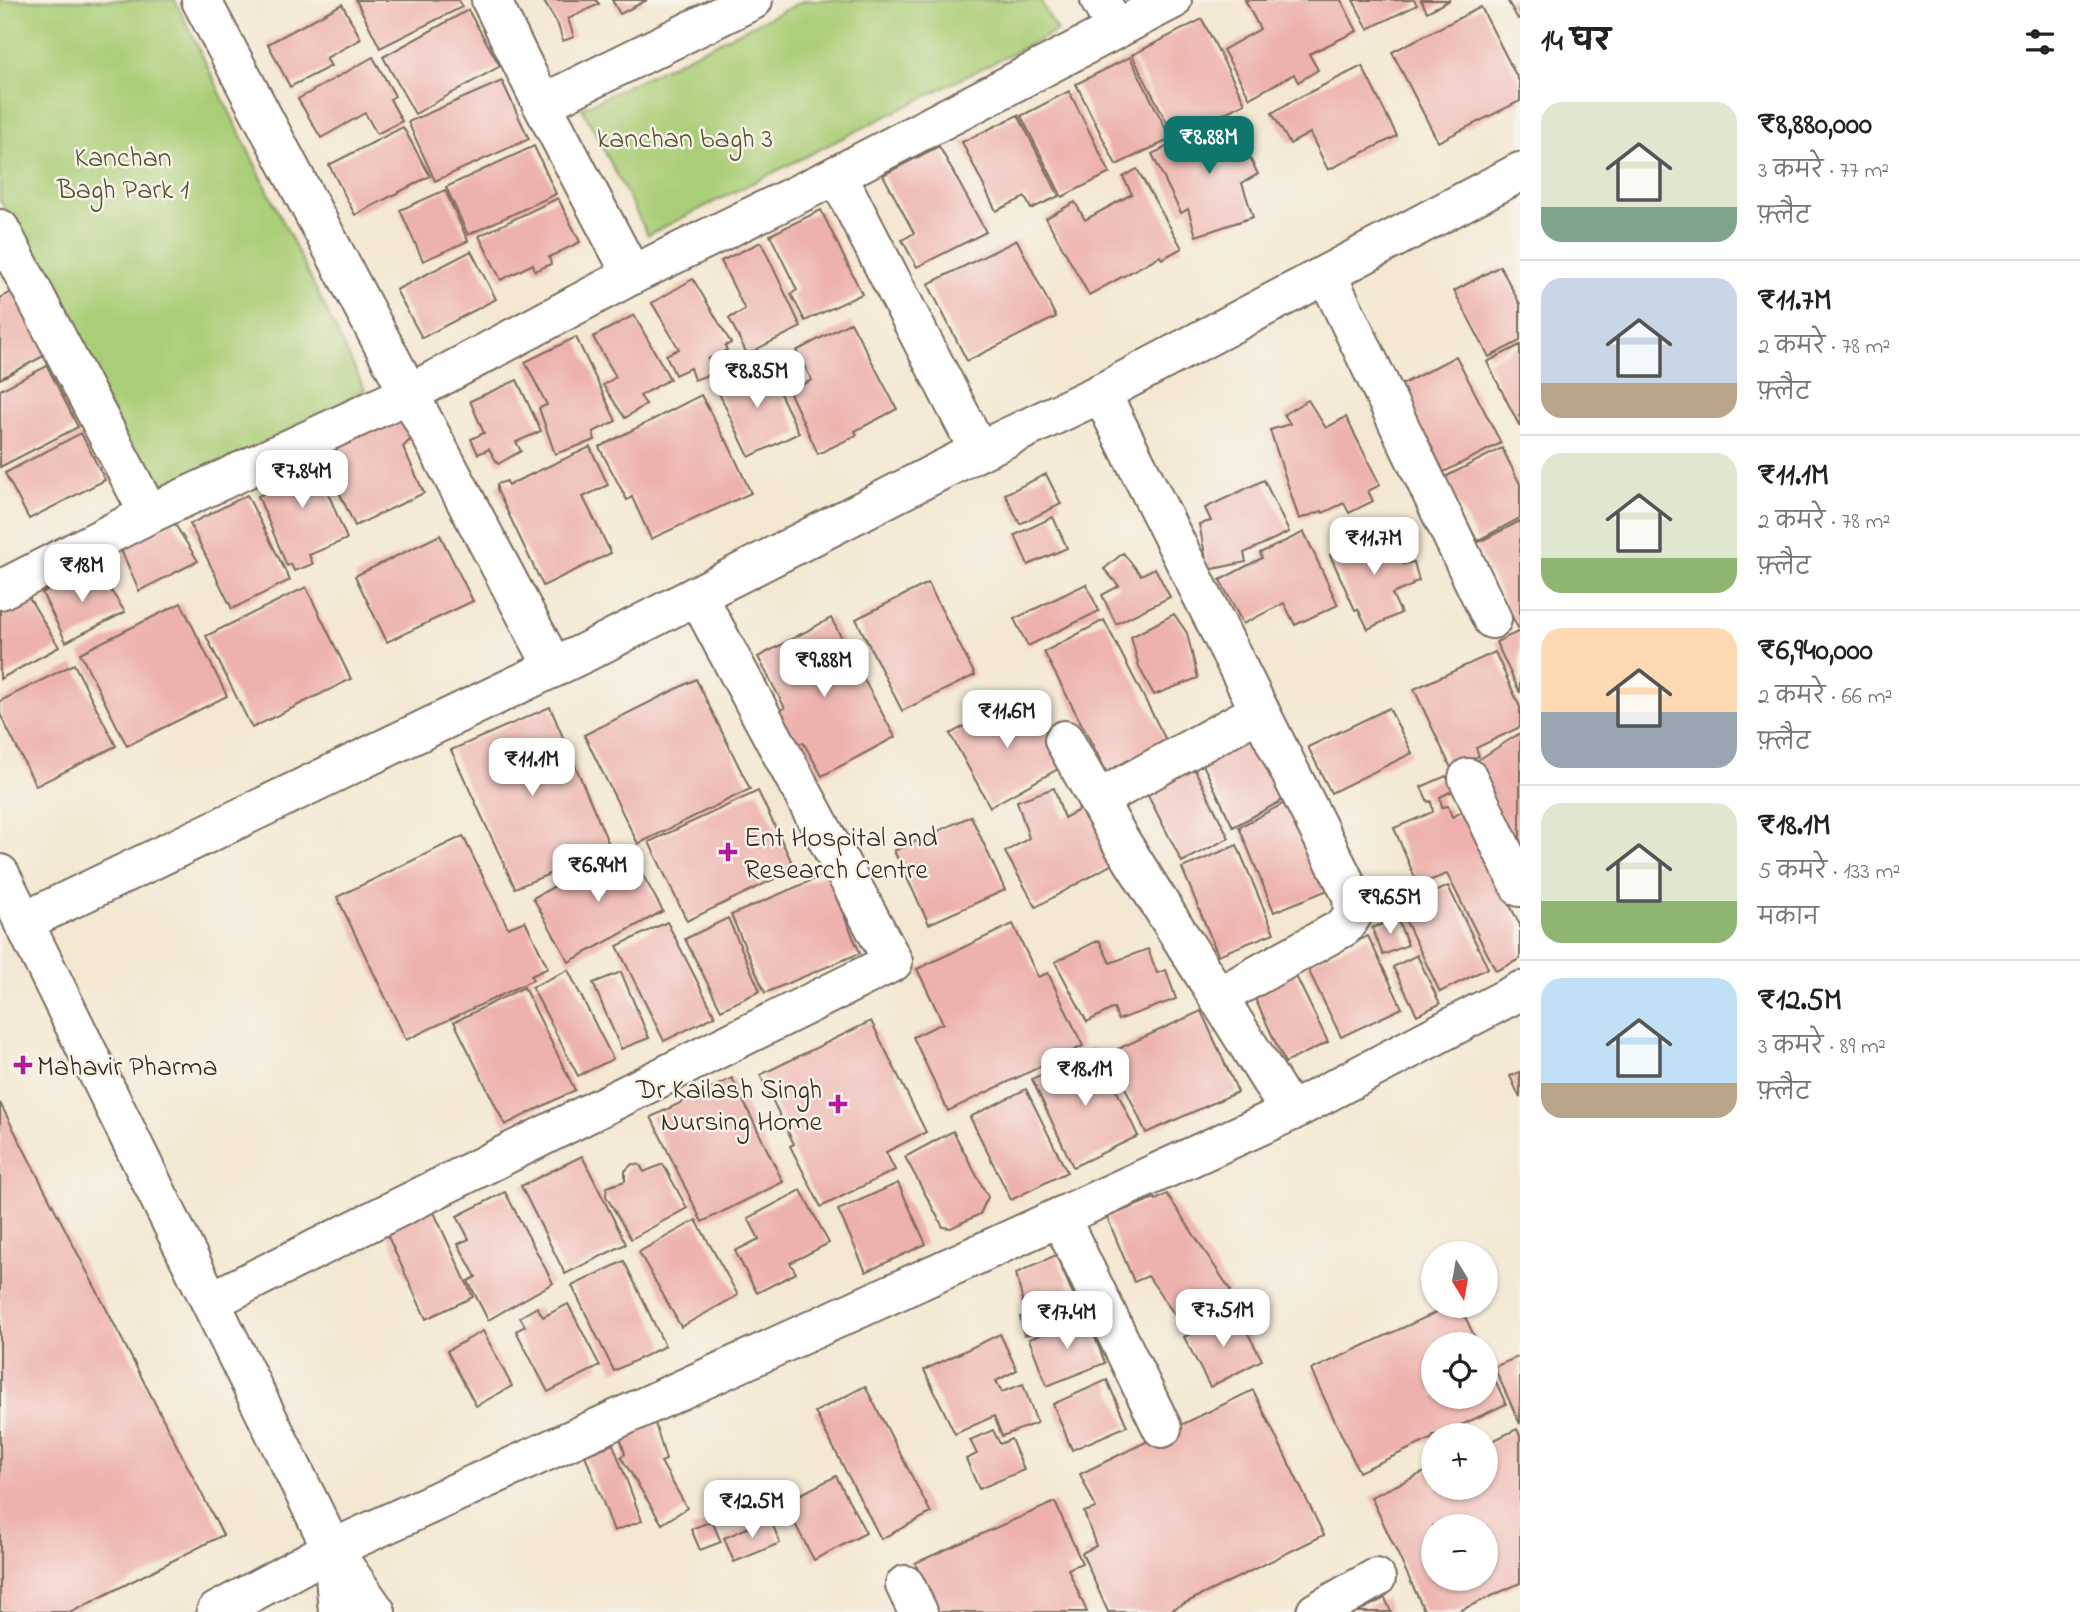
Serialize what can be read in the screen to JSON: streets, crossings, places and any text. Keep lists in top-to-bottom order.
{
  "parks": ["kanchan bagh 3", "Kanchan Bagh Park 1"],
  "places": {
    "health": ["Ent Hospital and Research Centre", "Mahavir Pharma", "Dr Kailash Singh Nursing Home"]
  },
  "north": "bottom",
  "page": {
    "heading": "14 घर",
    "list": [
      {
        "name": "₹8,880,000",
        "note": "3 कमरे · 77 m² · फ़्लैट"
      },
      {
        "name": "₹11.7M",
        "note": "2 कमरे · 78 m² · फ़्लैट"
      },
      {
        "name": "₹11.1M",
        "note": "2 कमरे · 78 m² · फ़्लैट"
      },
      {
        "name": "₹6,940,000",
        "note": "2 कमरे · 66 m² · फ़्लैट"
      },
      {
        "name": "₹18.1M",
        "note": "5 कमरे · 133 m² · मकान"
      },
      {
        "name": "₹12.5M",
        "note": "3 कमरे · 89 m² · फ़्लैट"
      }
    ],
    "price": [
      "₹8.88M",
      "₹8.85M",
      "₹7.84M",
      "₹11.7M",
      "₹18M",
      "₹9.88M",
      "₹11.6M",
      "₹11.1M",
      "₹6.94M",
      "₹9.65M",
      "₹18.1M",
      "₹7.51M",
      "₹17.4M",
      "₹12.5M"
    ],
    "map_buttons": ["+", "−"]
  }
}
